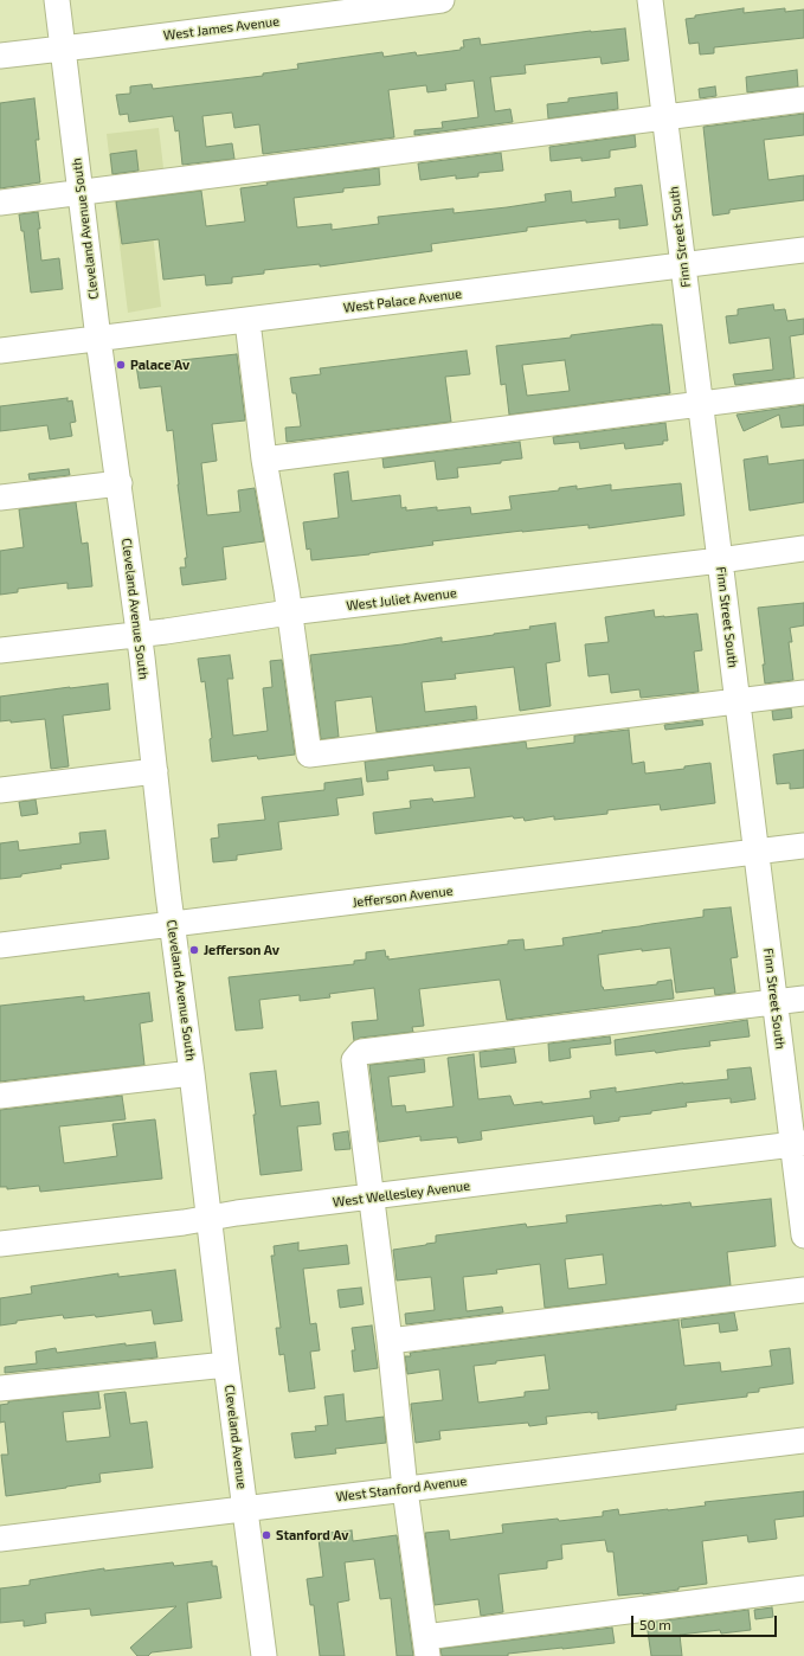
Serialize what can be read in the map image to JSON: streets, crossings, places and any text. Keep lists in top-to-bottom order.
{
  "streets": {
    "street": [
      "West James Avenue",
      "Cleveland Avenue South",
      "Finn Street South",
      "West Palace Avenue",
      "West Juliet Avenue",
      "Jefferson Avenue",
      "West Wellesley Avenue",
      "Cleveland Avenue",
      "West Stanford Avenue"
    ]
  },
  "crossings": [
    ["West James Avenue", "Cleveland Avenue South"],
    ["Cleveland Avenue South", "West Palace Avenue"],
    ["Cleveland Avenue South", "West Juliet Avenue"],
    ["Cleveland Avenue South", "Jefferson Avenue"],
    ["Cleveland Avenue South", "West Wellesley Avenue"],
    ["Cleveland Avenue South", "Cleveland Avenue"],
    ["Finn Street South", "West Palace Avenue"],
    ["Finn Street South", "West Juliet Avenue"],
    ["Finn Street South", "Jefferson Avenue"],
    ["Finn Street South", "West Wellesley Avenue"],
    ["West Wellesley Avenue", "Cleveland Avenue"],
    ["Cleveland Avenue", "West Stanford Avenue"]
  ],
  "places": ["Palace Av", "Jefferson Av", "Stanford Av"],
  "scale_bar": "50 m"
}
